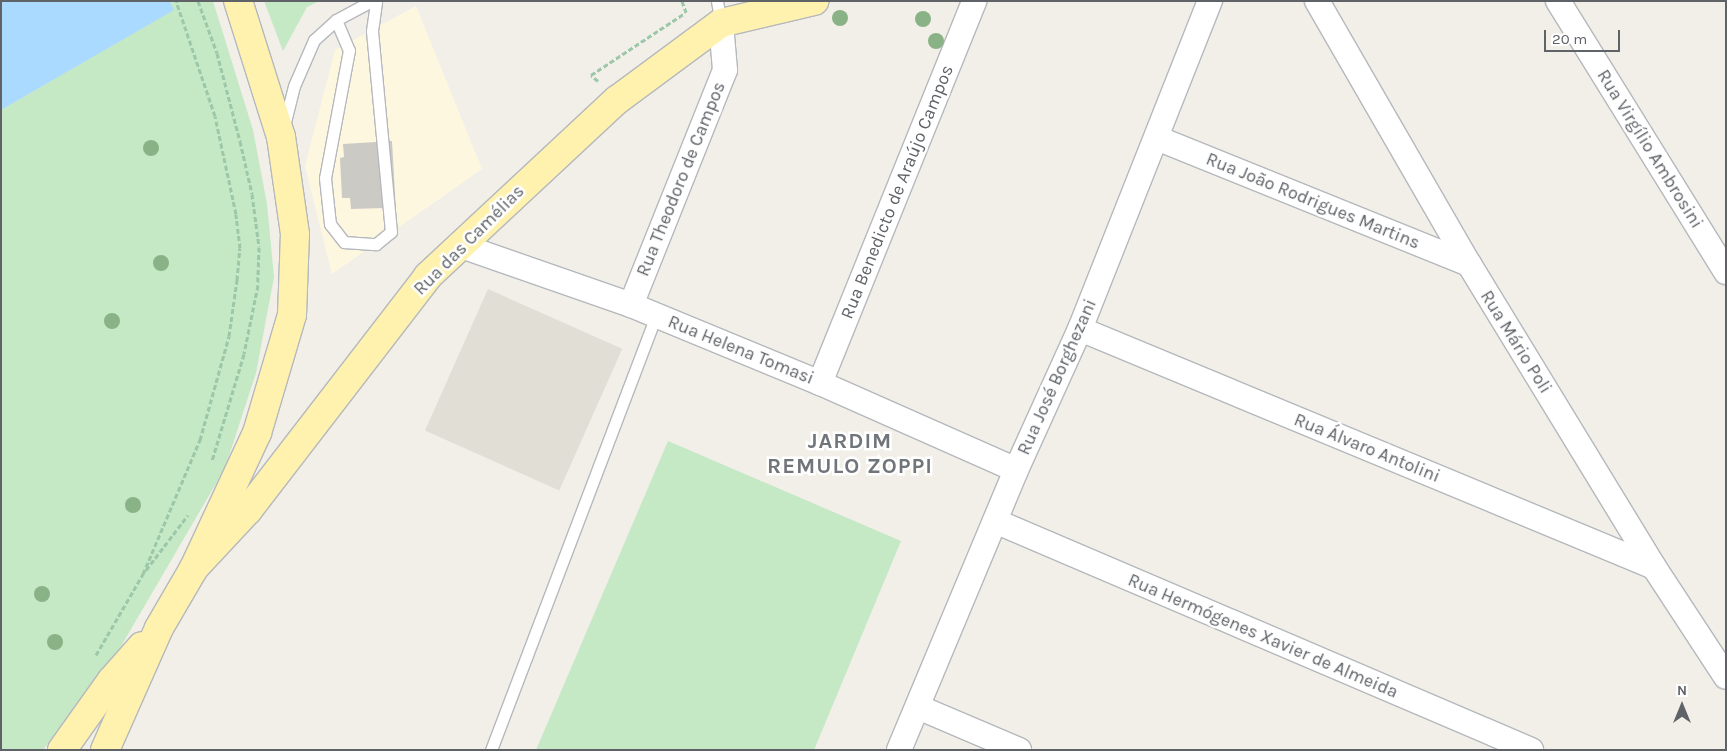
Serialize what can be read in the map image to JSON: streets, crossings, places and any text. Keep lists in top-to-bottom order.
{
  "streets": {
    "main road": ["Rua das Camélias"],
    "street": [
      "Rua Virgílio Ambrosini",
      "Rua Theodoro de Campos",
      "Rua Benedicto de Araújo Campos",
      "Rua João Rodrigues Martins",
      "Rua Mário Poli",
      "Rua Helena Tomasi",
      "Rua José Borghezani",
      "Rua Álvaro Antolini",
      "Rua Hermógenes Xavier de Almeida"
    ]
  },
  "crossings": [
    ["Rua Theodoro de Campos", "Rua das Camélias"],
    ["Rua Theodoro de Campos", "Rua Helena Tomasi"],
    ["Rua Benedicto de Araújo Campos", "Rua Helena Tomasi"],
    ["Rua João Rodrigues Martins", "Rua Mário Poli"],
    ["Rua João Rodrigues Martins", "Rua José Borghezani"],
    ["Rua das Camélias", "Rua Helena Tomasi"],
    ["Rua Mário Poli", "Rua Álvaro Antolini"],
    ["Rua Helena Tomasi", "Rua José Borghezani"],
    ["Rua José Borghezani", "Rua Álvaro Antolini"],
    ["Rua José Borghezani", "Rua Hermógenes Xavier de Almeida"]
  ],
  "districts": ["JARDIM REMULO ZOPPI"],
  "scale_bar": "20 m",
  "north": "top"
}
